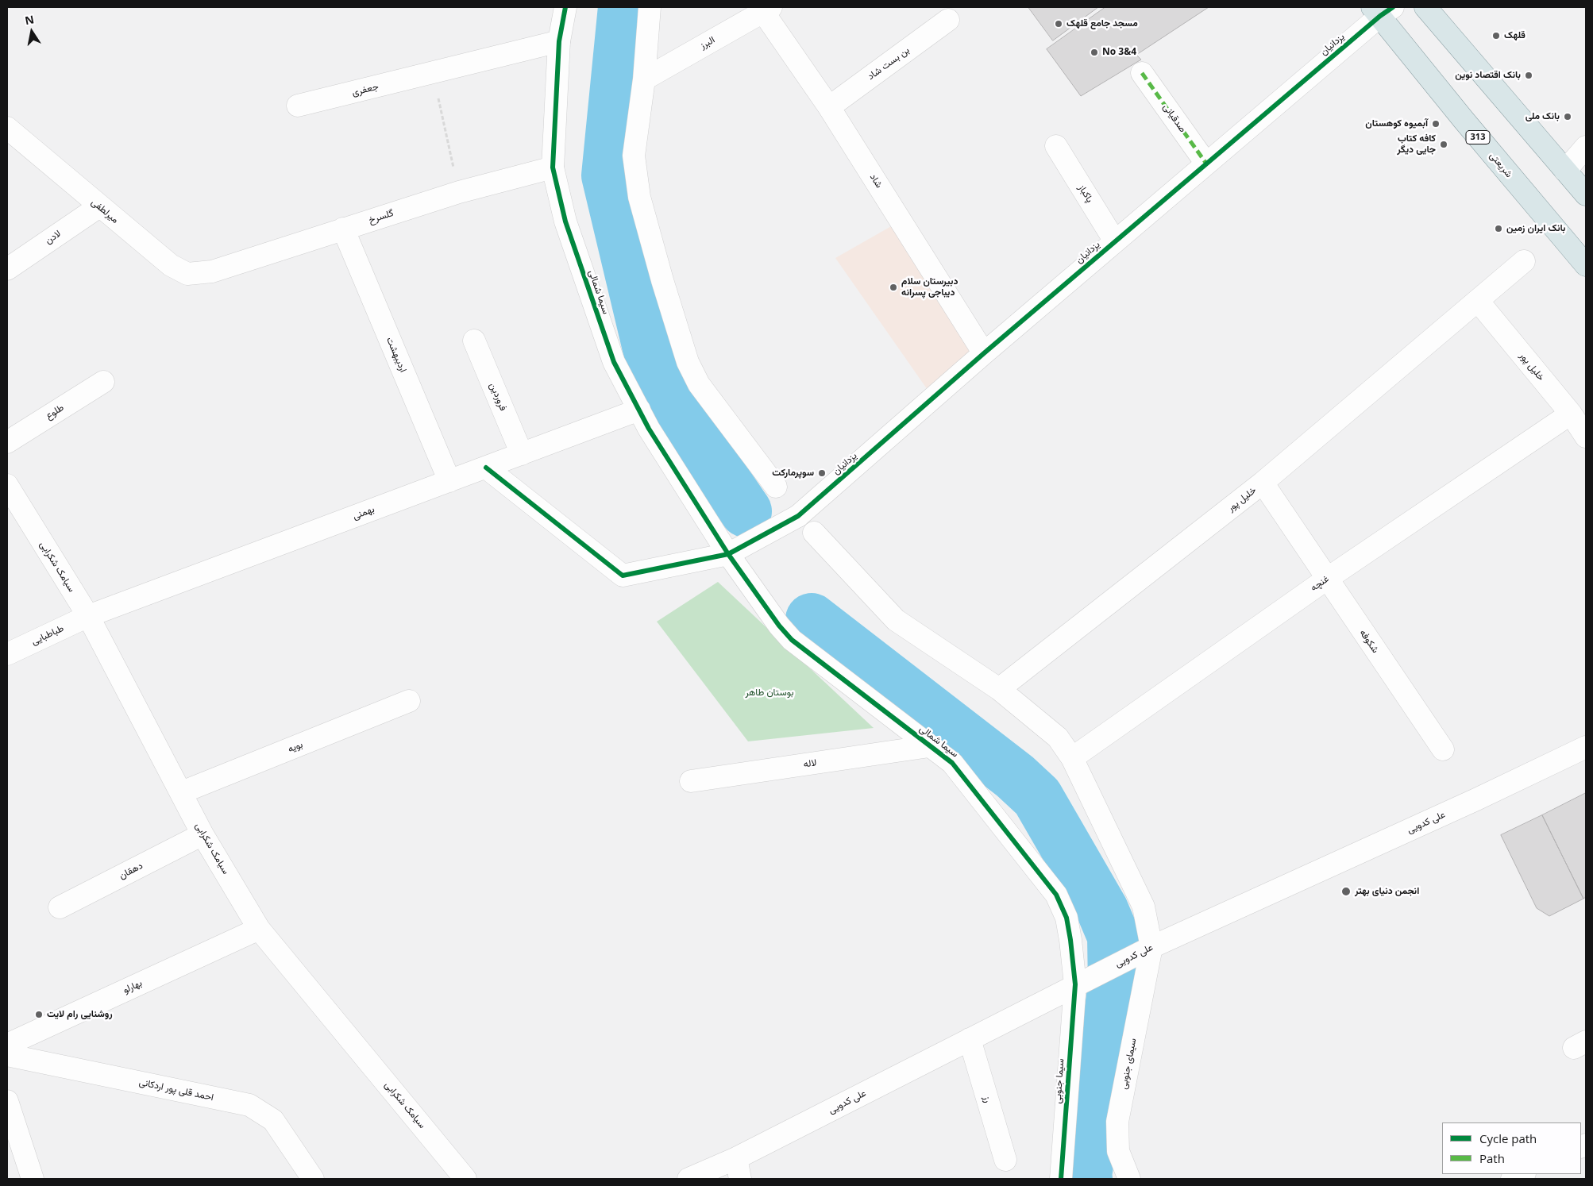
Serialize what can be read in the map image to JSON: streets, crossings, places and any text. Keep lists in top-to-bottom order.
{
  "streets": {
    "main road": ["313", "شریعتی"],
    "street": [
      "البرز",
      "یزدانیان",
      "بن بست شاد",
      "جعفری",
      "صدقیانی",
      "شاد",
      "پاکباز",
      "میرلطفی",
      "گلسرخ",
      "لادن",
      "سیما شمالی",
      "اردیبهشت",
      "خلیل‌ پور",
      "فروردین",
      "طلوع",
      "بهمنی",
      "سیامک شکرابی",
      "غنچه",
      "طباطبایی",
      "شکوفه",
      "بویه",
      "لاله",
      "علی کدویی",
      "دهقان",
      "بهارلو",
      "سیمای جنوبی",
      "سیما جنوبی",
      "احمد قلی پور اردکانی",
      "رز"
    ]
  },
  "crossings": [
    ["البرز", "شاد"],
    ["یزدانیان", "صدقیانی"],
    ["یزدانیان", "شریعتی"],
    ["یزدانیان", "شاد"],
    ["یزدانیان", "پاکباز"],
    ["یزدانیان", "سیما شمالی"],
    ["بن بست شاد", "شاد"],
    ["جعفری", "سیما شمالی"],
    ["میرلطفی", "گلسرخ"],
    ["میرلطفی", "لادن"],
    ["گلسرخ", "سیما شمالی"],
    ["گلسرخ", "اردیبهشت"],
    ["سیما شمالی", "بهمنی"],
    ["سیما شمالی", "لاله"],
    ["سیما شمالی", "علی کدویی"],
    ["سیما شمالی", "سیما جنوبی"],
    ["اردیبهشت", "بهمنی"],
    ["خلیل‌ پور", "غنچه"],
    ["خلیل‌ پور", "شکوفه"],
    ["فروردین", "بهمنی"],
    ["بهمنی", "سیامک شکرابی"],
    ["بهمنی", "طباطبایی"],
    ["سیامک شکرابی", "طباطبایی"],
    ["سیامک شکرابی", "بویه"],
    ["سیامک شکرابی", "دهقان"],
    ["سیامک شکرابی", "بهارلو"],
    ["غنچه", "شکوفه"],
    ["علی کدویی", "سیمای جنوبی"],
    ["علی کدویی", "سیما جنوبی"],
    ["علی کدویی", "رز"]
  ],
  "parks": ["بوستان طاهر"],
  "places": [
    "مسجد جامع قلهک",
    "قلهک",
    "No 3&4",
    "بانک اقتصاد نوین",
    "بانک ملی",
    "آبمیوه کوهستان",
    "کافه کتاب جایی دیگر",
    "بانک ایران زمین",
    "دبیرستان سلام دیباجی پسرانه",
    "سوپرمارکت",
    "انجمن دنیای بهتر",
    "روشنایی رام لایت"
  ],
  "legend": ["Cycle path", "Path"],
  "north": "top"
}
